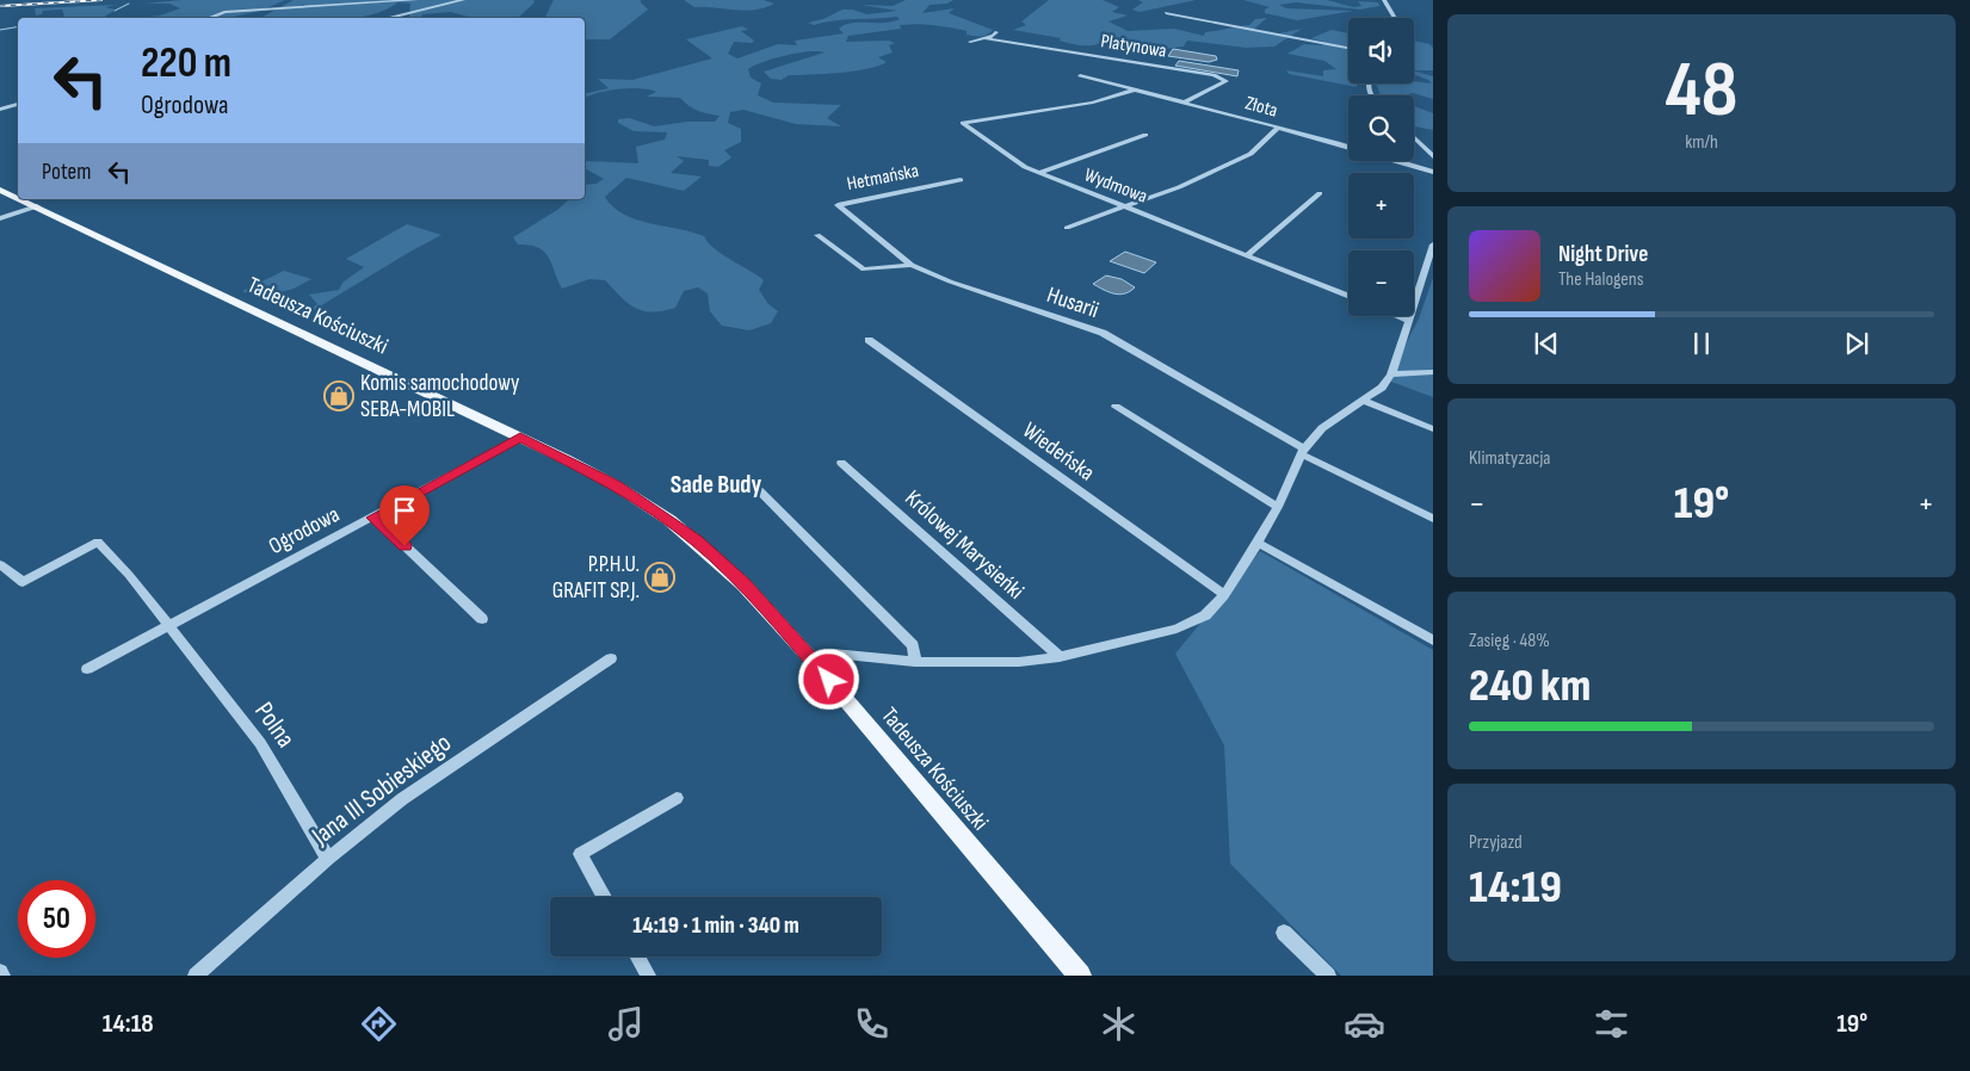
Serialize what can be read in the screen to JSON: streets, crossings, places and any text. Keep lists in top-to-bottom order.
{
  "streets": {
    "main road": ["Tadeusza Kościuszki"],
    "street": [
      "Platynowa",
      "Złota",
      "Hetmańska",
      "Wydmowa",
      "Husarii",
      "Wiedeńska",
      "Ogrodowa",
      "Królowej Marysieńki",
      "Polna",
      "Jana III Sobieskiego"
    ]
  },
  "crossings": [
    ["Platynowa", "Złota"],
    ["Złota", "Wydmowa"],
    ["Hetmańska", "Husarii"],
    ["Tadeusza Kościuszki", "Ogrodowa"],
    ["Ogrodowa", "Polna"],
    ["Polna", "Jana III Sobieskiego"]
  ],
  "districts": ["Sade Budy"],
  "places": {
    "shop": ["Komis samochodowy SEBA-MOBIL", "P.P.H.U. GRAFIT SP.J."]
  },
  "page": {
    "tile": [
      ["48", "km/h"],
      "Klimatyzacja",
      ["Zasięg · 48%", "240 km"],
      ["Przyjazd", "14:19"]
    ],
    "map_buttons": ["+", "−"],
    "turn": ["220 m", "Ogrodowa"],
    "then": "Potem",
    "song": ["Night Drive", "The Halogens"],
    "heat": ["−", "19°", "+"],
    "limit": "50",
    "trip": "14:19 · 1 min · 340 m",
    "tabs": ["14:18", "19°"]
  }
}
